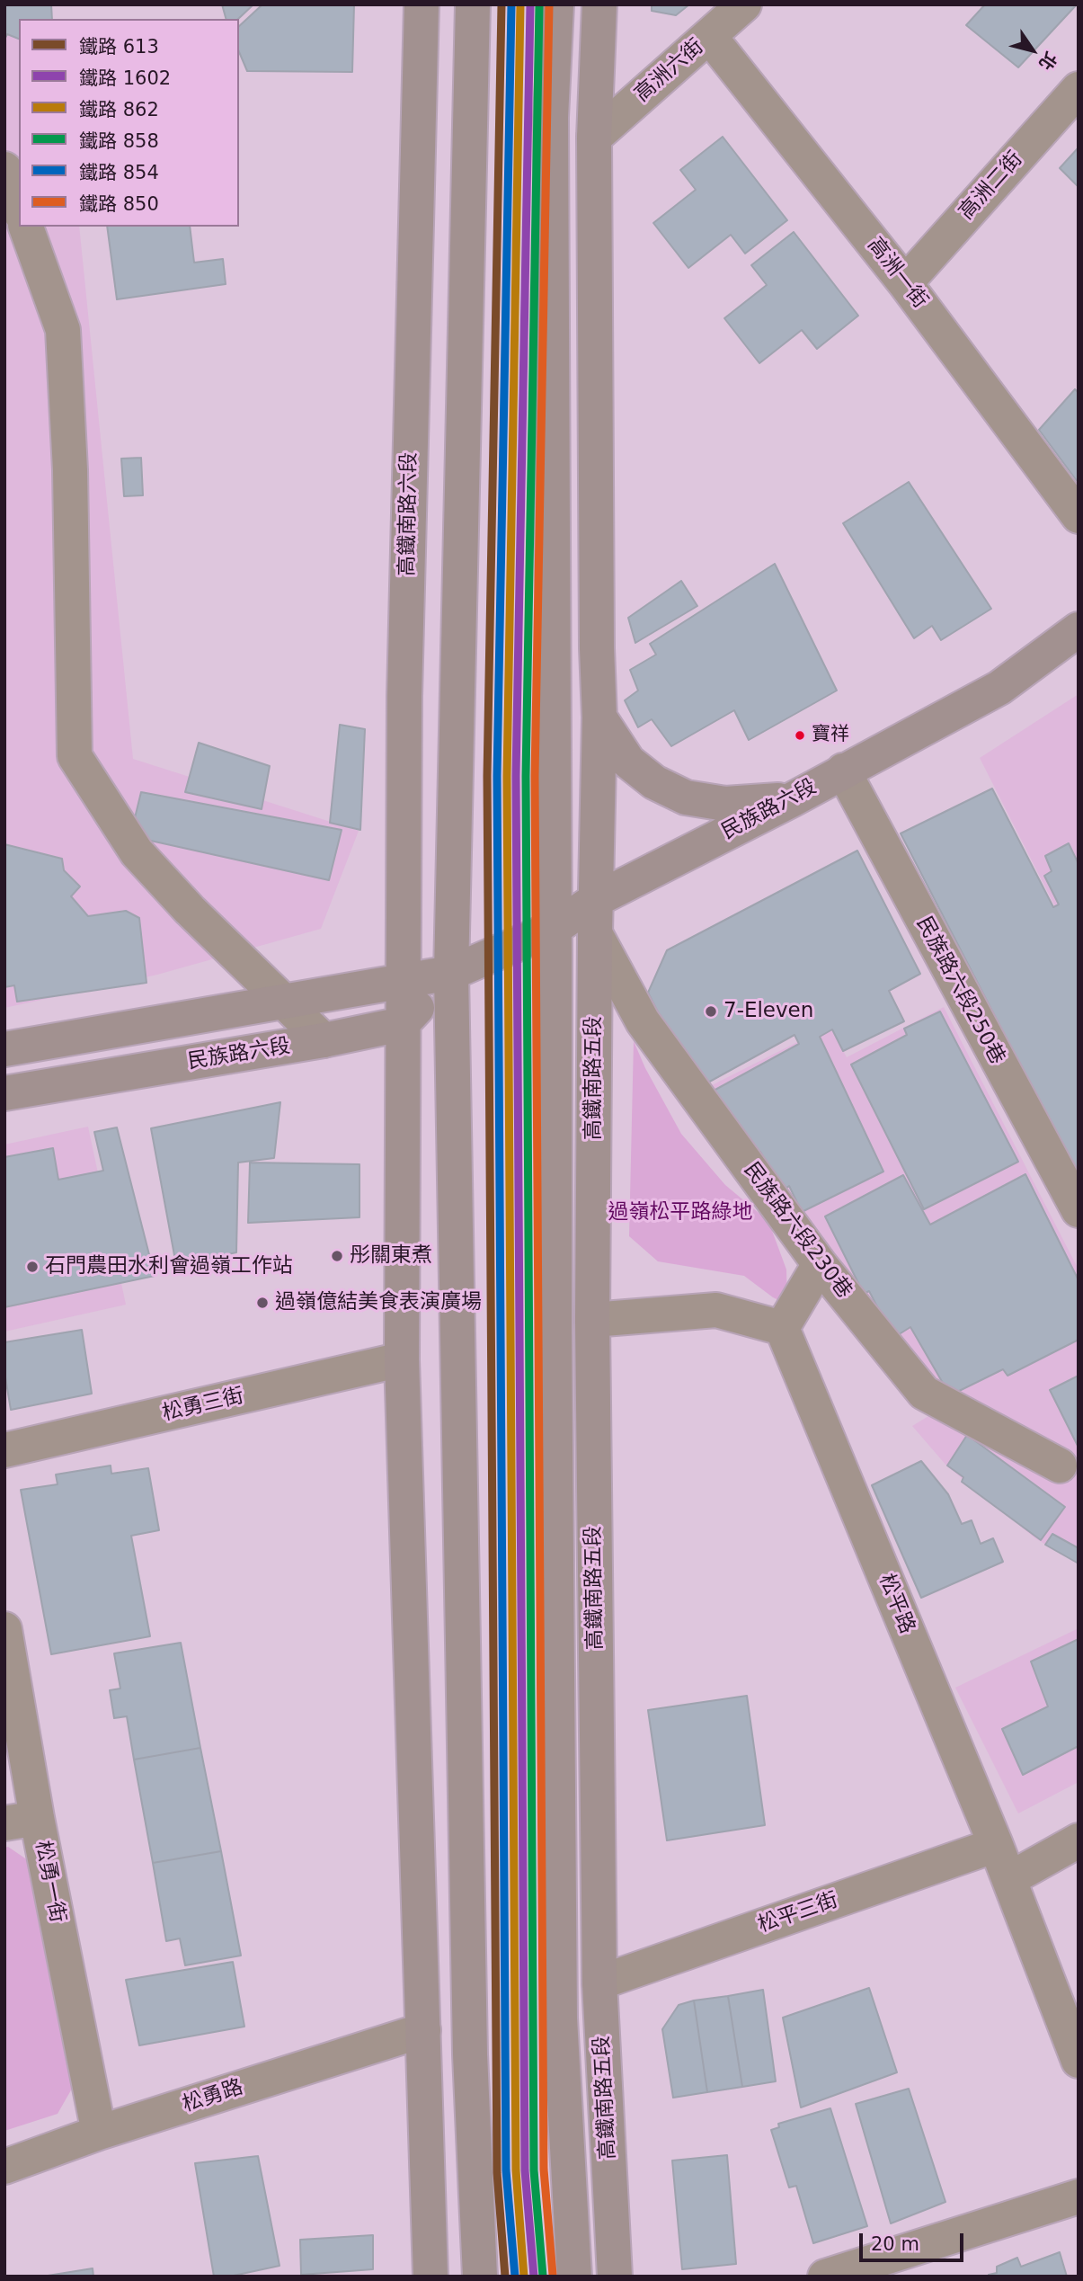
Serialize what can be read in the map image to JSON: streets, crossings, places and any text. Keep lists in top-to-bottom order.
{
  "streets": {
    "main road": ["高鐵南路六段", "民族路六段", "高鐵南路五段"],
    "street": [
      "高洲六街",
      "高洲二街",
      "高洲一街",
      "民族路六段250巷",
      "民族路六段230巷",
      "松勇三街",
      "松平路",
      "松勇一街",
      "松平三街",
      "松勇路"
    ]
  },
  "crossings": [
    ["高洲六街", "高洲一街"],
    ["高洲二街", "高洲一街"],
    ["高鐵南路六段", "民族路六段"],
    ["民族路六段", "民族路六段250巷"],
    ["民族路六段", "高鐵南路五段"],
    ["高鐵南路五段", "民族路六段230巷"],
    ["高鐵南路五段", "松平三街"],
    ["松平路", "松平三街"],
    ["松勇一街", "松勇路"]
  ],
  "parks": ["過嶺松平路綠地"],
  "places": [
    "寶祥",
    "7-Eleven",
    "彤關東煮",
    "石門農田水利會過嶺工作站",
    "過嶺億結美食表演廣場"
  ],
  "lines": [
    "rail line 613",
    "rail line 1602",
    "rail line 862",
    "rail line 858",
    "rail line 854",
    "rail line 850"
  ],
  "legend": [
    "鐵路 613",
    "鐵路 1602",
    "鐵路 862",
    "鐵路 858",
    "鐵路 854",
    "鐵路 850"
  ],
  "scale_bar": "20 m",
  "north": "bottom right"
}
